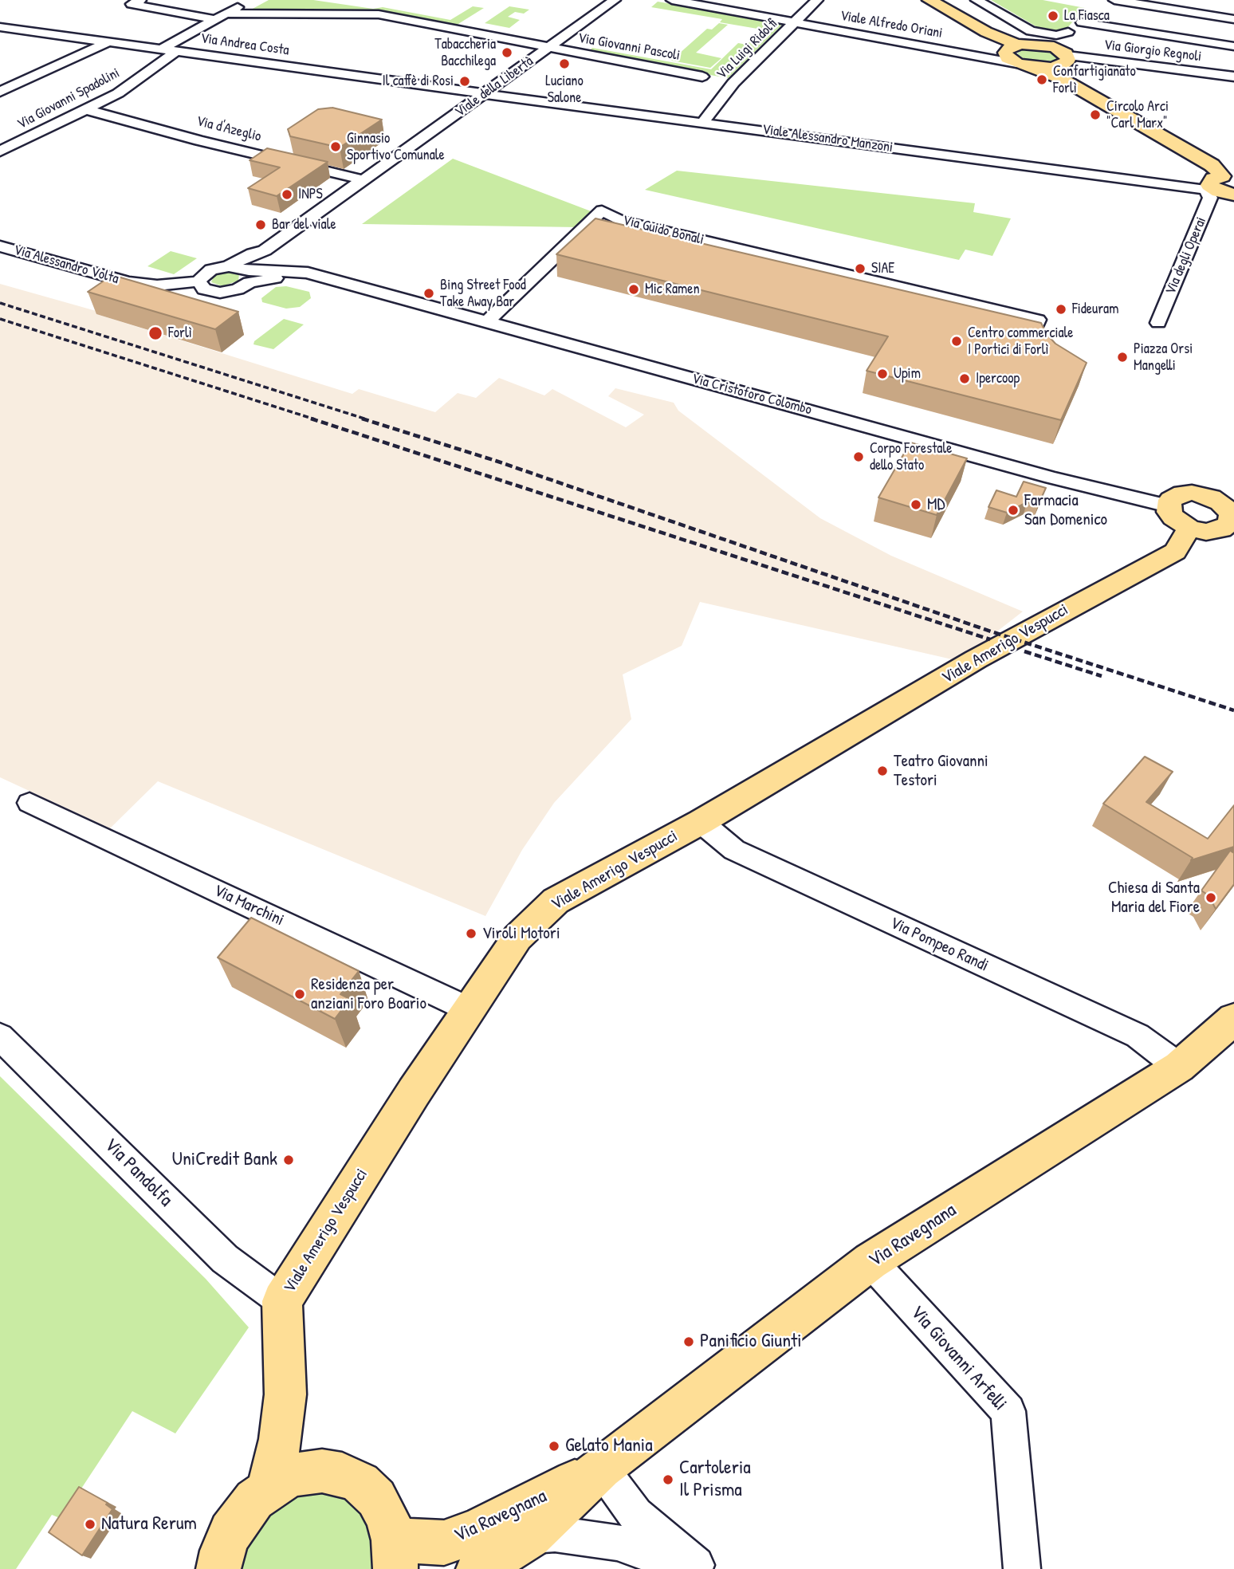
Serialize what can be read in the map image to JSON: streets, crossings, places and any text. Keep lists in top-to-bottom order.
{
  "streets": {
    "main road": ["Viale Amerigo Vespucci", "Via Ravegnana"],
    "street": [
      "Viale Alfredo Oriani",
      "Via Andrea Costa",
      "Via Giovanni Pascoli",
      "Via Luigi Ridolfi",
      "Via Giorgio Regnoli",
      "Viale della Libertà",
      "Via Giovanni Spadolini",
      "Via d'Azeglio",
      "Viale Alessandro Manzoni",
      "Via Guido Bonali",
      "Via degli Operai",
      "Via Alessandro Volta",
      "Via Cristoforo Colombo",
      "Via Marchini",
      "Via Pompeo Randi",
      "Via Pandolfa",
      "Via Giovanni Arfelli"
    ]
  },
  "crossings": [
    ["Viale Alfredo Oriani", "Via Luigi Ridolfi"],
    ["Via Andrea Costa", "Viale della Libertà"],
    ["Via Andrea Costa", "Via Giovanni Spadolini"],
    ["Via Andrea Costa", "Viale Alessandro Manzoni"],
    ["Via Giovanni Pascoli", "Viale della Libertà"],
    ["Via Luigi Ridolfi", "Viale Alessandro Manzoni"],
    ["Viale della Libertà", "Via d'Azeglio"],
    ["Viale della Libertà", "Viale Alessandro Manzoni"],
    ["Viale della Libertà", "Via Alessandro Volta"],
    ["Via Giovanni Spadolini", "Via d'Azeglio"],
    ["Viale Alessandro Manzoni", "Via degli Operai"],
    ["Viale Amerigo Vespucci", "Via Marchini"],
    ["Viale Amerigo Vespucci", "Via Pompeo Randi"],
    ["Viale Amerigo Vespucci", "Via Pandolfa"],
    ["Via Pompeo Randi", "Via Ravegnana"],
    ["Via Ravegnana", "Via Giovanni Arfelli"]
  ],
  "places": [
    "La Fiasca",
    "Tabaccheria Bacchilega",
    "Luciano Salone",
    "Confartigianato Forlì",
    "Il caffè di Rosi",
    "Circolo Arci \"Carl Marx\"",
    "Ginnasio Sportivo Comunale",
    "INPS",
    "Bar del viale",
    "SIAE",
    "Mic Ramen",
    "Bing Street Food Take Away Bar",
    "Fideuram",
    "Forlì",
    "Centro commerciale I Portici di Forlì",
    "Piazza Orsi Mangelli",
    "Upim",
    "Ipercoop",
    "Corpo Forestale dello Stato",
    "MD",
    "Farmacia San Domenico",
    "Teatro Giovanni Testori",
    "Chiesa di Santa Maria del Fiore",
    "Viroli Motori",
    "Residenza per anziani Foro Boario",
    "UniCredit Bank",
    "Panificio Giunti",
    "Gelato Mania",
    "Cartoleria Il Prisma",
    "Natura Rerum"
  ]
}
